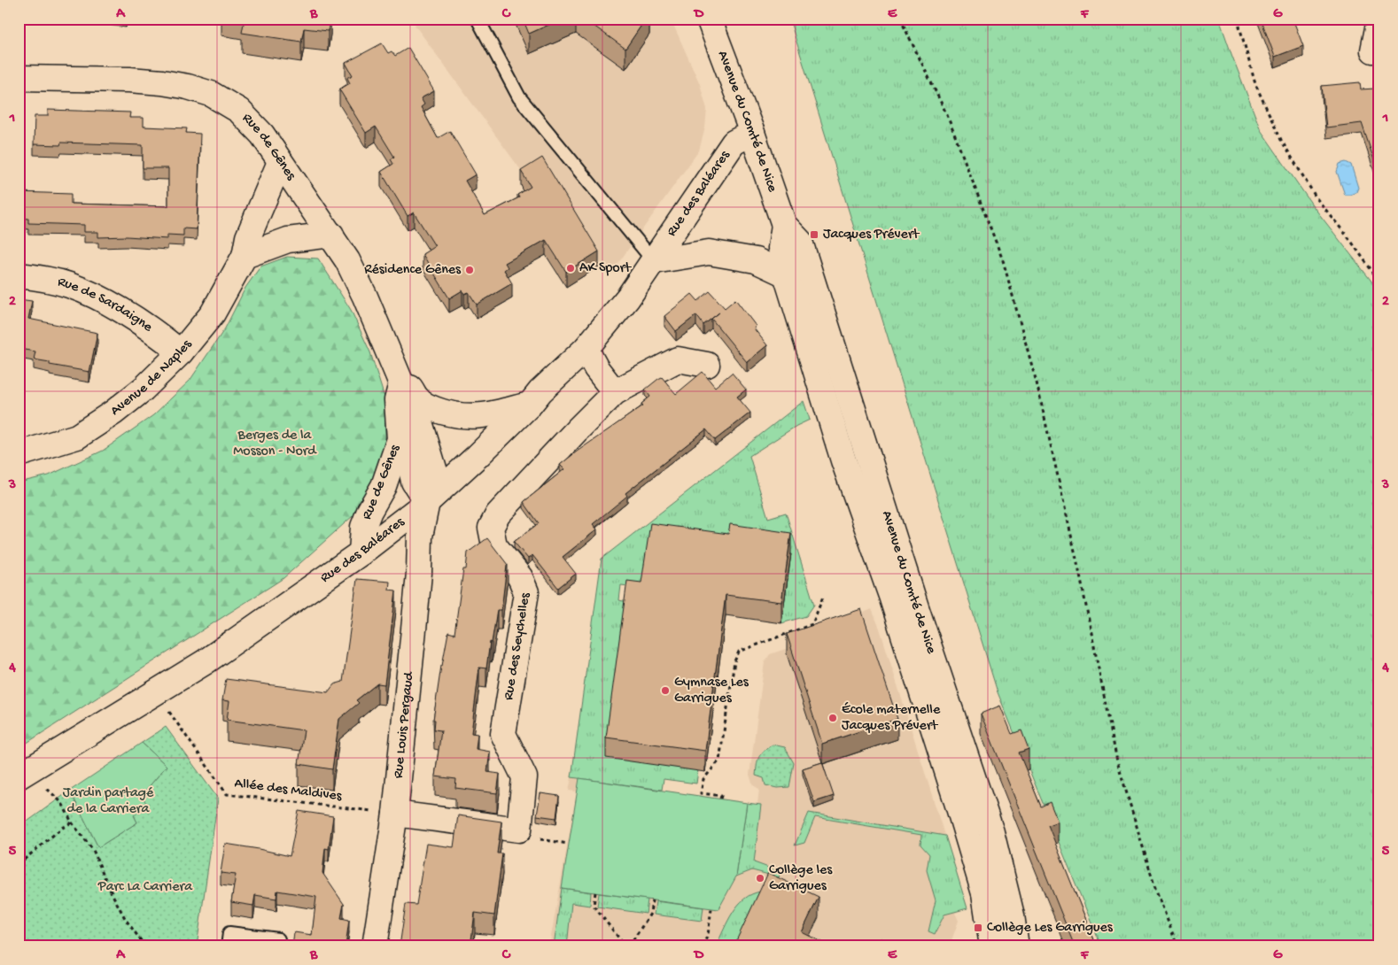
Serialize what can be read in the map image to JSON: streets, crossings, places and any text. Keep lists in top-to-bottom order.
{
  "streets": {
    "street": [
      "Avenue du Comté de Nice",
      "Rue de Gênes",
      "Rue des Baléares",
      "Rue de Sardaigne",
      "Avenue de Naples",
      "Rue des Seychelles",
      "Rue Louis Pergaud"
    ],
    "path": ["Allée des Maldives"]
  },
  "crossings": [
    ["Avenue du Comté de Nice", "Rue des Baléares"],
    ["Rue de Gênes", "Rue des Baléares"],
    ["Rue de Gênes", "Avenue de Naples"],
    ["Rue de Gênes", "Rue Louis Pergaud"],
    ["Rue des Baléares", "Rue Louis Pergaud"],
    ["Rue des Baléares", "Allée des Maldives"],
    ["Rue de Sardaigne", "Avenue de Naples"],
    ["Rue des Seychelles", "Rue Louis Pergaud"],
    ["Rue des Seychelles", "Allée des Maldives"],
    ["Rue Louis Pergaud", "Allée des Maldives"]
  ],
  "parks": ["Berges de la Mosson - Nord", "Jardin partagé de la Carriera", "Parc La Carriera"],
  "places": {
    "transit": ["Jacques Prévert", "Collège Les Garrigues"],
    "other": [
      "AK Sport",
      "Résidence Gênes",
      "Gymnase Les Garrigues",
      "École maternelle Jacques Prévert",
      "Collège les Garrigues"
    ]
  },
  "grid": {
    "columns": [
      "A",
      "B",
      "C",
      "D",
      "E",
      "F",
      "G"
    ],
    "rows": [
      "1",
      "2",
      "3",
      "4",
      "5"
    ]
  }
}
